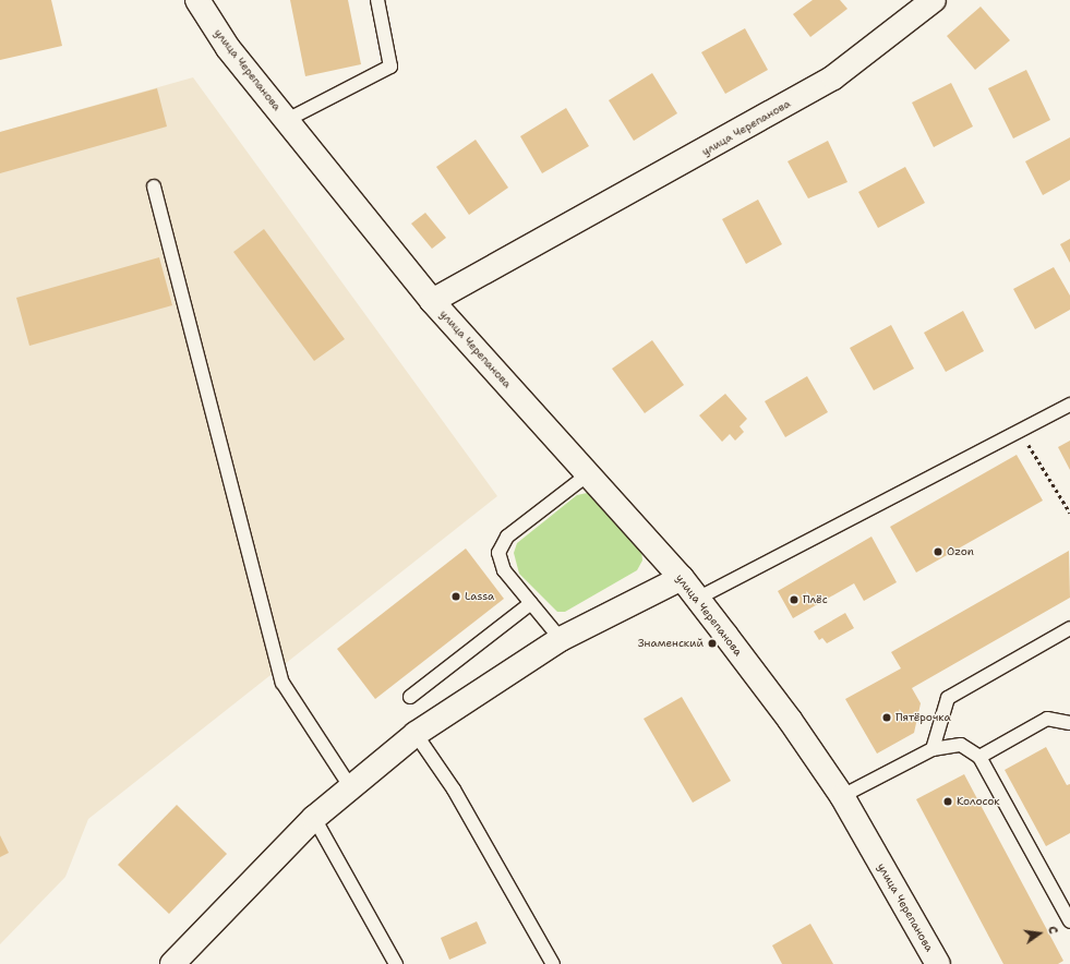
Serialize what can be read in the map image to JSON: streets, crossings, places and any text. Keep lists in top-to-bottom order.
{
  "streets": {
    "street": ["улица Черепанова"]
  },
  "places": [
    "Ozon",
    "Lassa",
    "Плёс",
    "Знаменский",
    "Пятёрочка",
    "Колосок"
  ],
  "north": "right"
}
